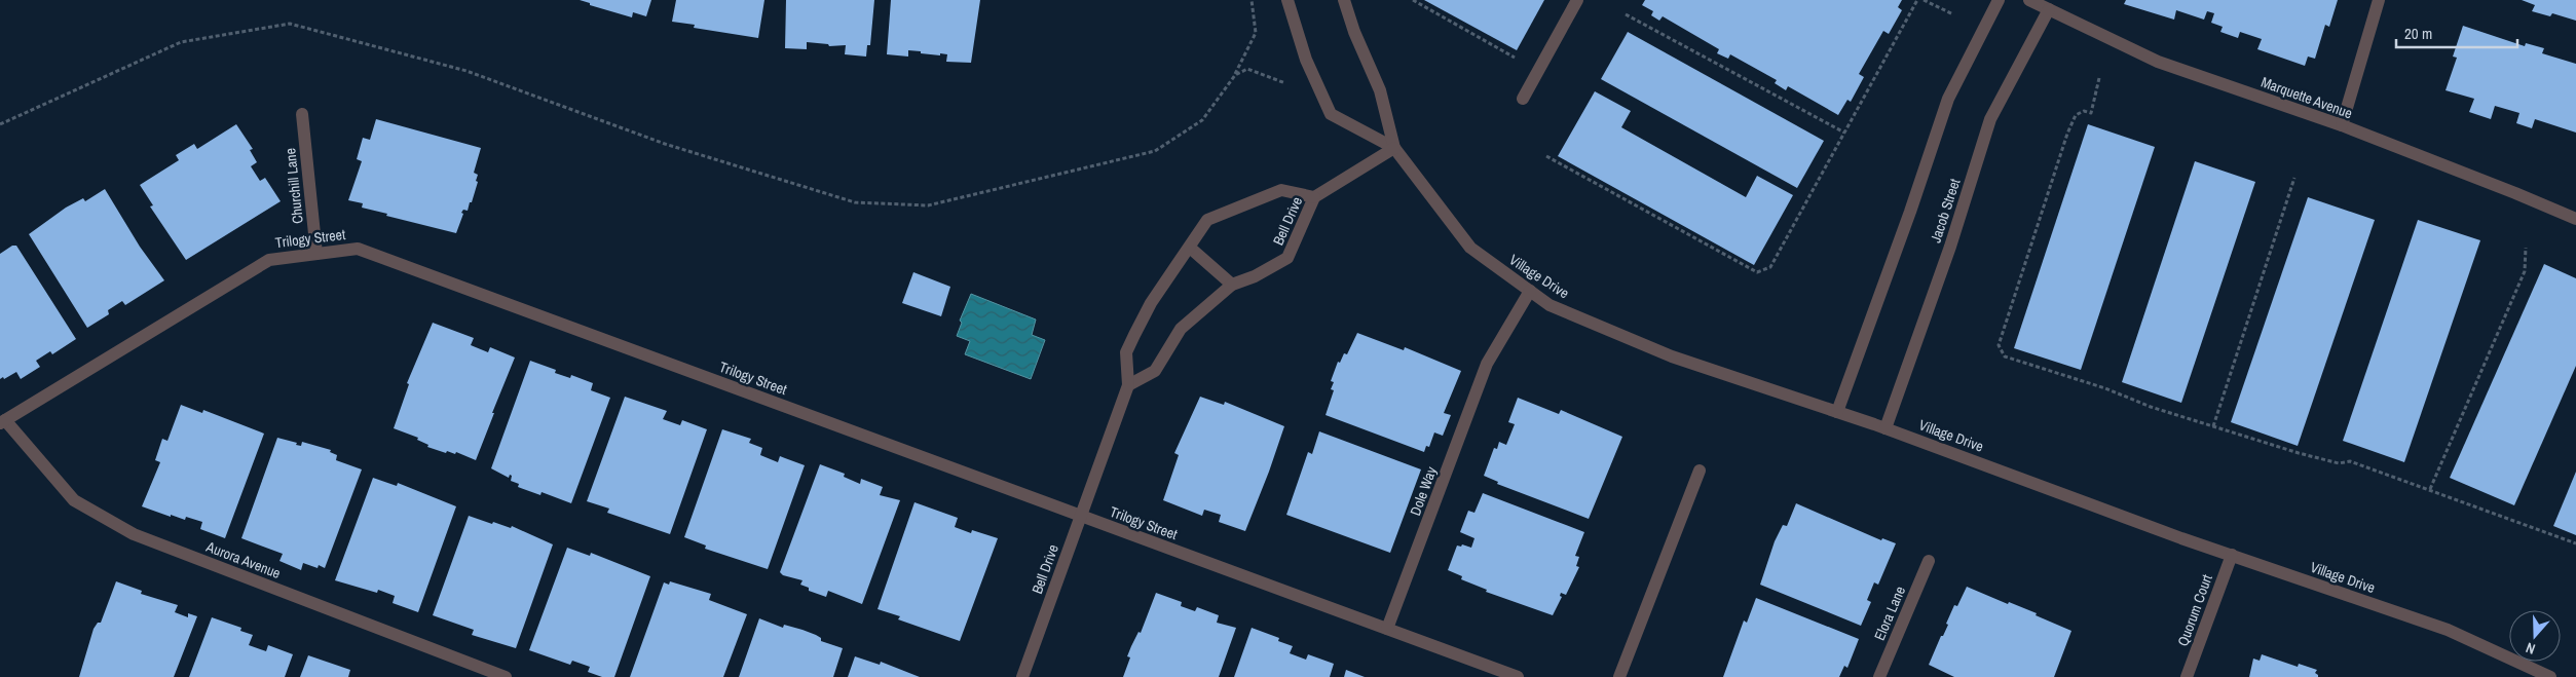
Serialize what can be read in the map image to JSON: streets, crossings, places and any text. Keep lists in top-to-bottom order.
{
  "streets": {
    "street": [
      "Marquette Avenue",
      "Churchill Lane",
      "Jacob Street",
      "Bell Drive",
      "Trilogy Street",
      "Village Drive",
      "Dole Way",
      "Aurora Avenue",
      "Quorum Court",
      "Elora Lane"
    ]
  },
  "crossings": [
    ["Marquette Avenue", "Jacob Street"],
    ["Churchill Lane", "Trilogy Street"],
    ["Jacob Street", "Village Drive"],
    ["Bell Drive", "Trilogy Street"],
    ["Trilogy Street", "Dole Way"],
    ["Trilogy Street", "Aurora Avenue"],
    ["Village Drive", "Dole Way"],
    ["Village Drive", "Quorum Court"]
  ],
  "scale_bar": "20 m",
  "north": "bottom"
}
